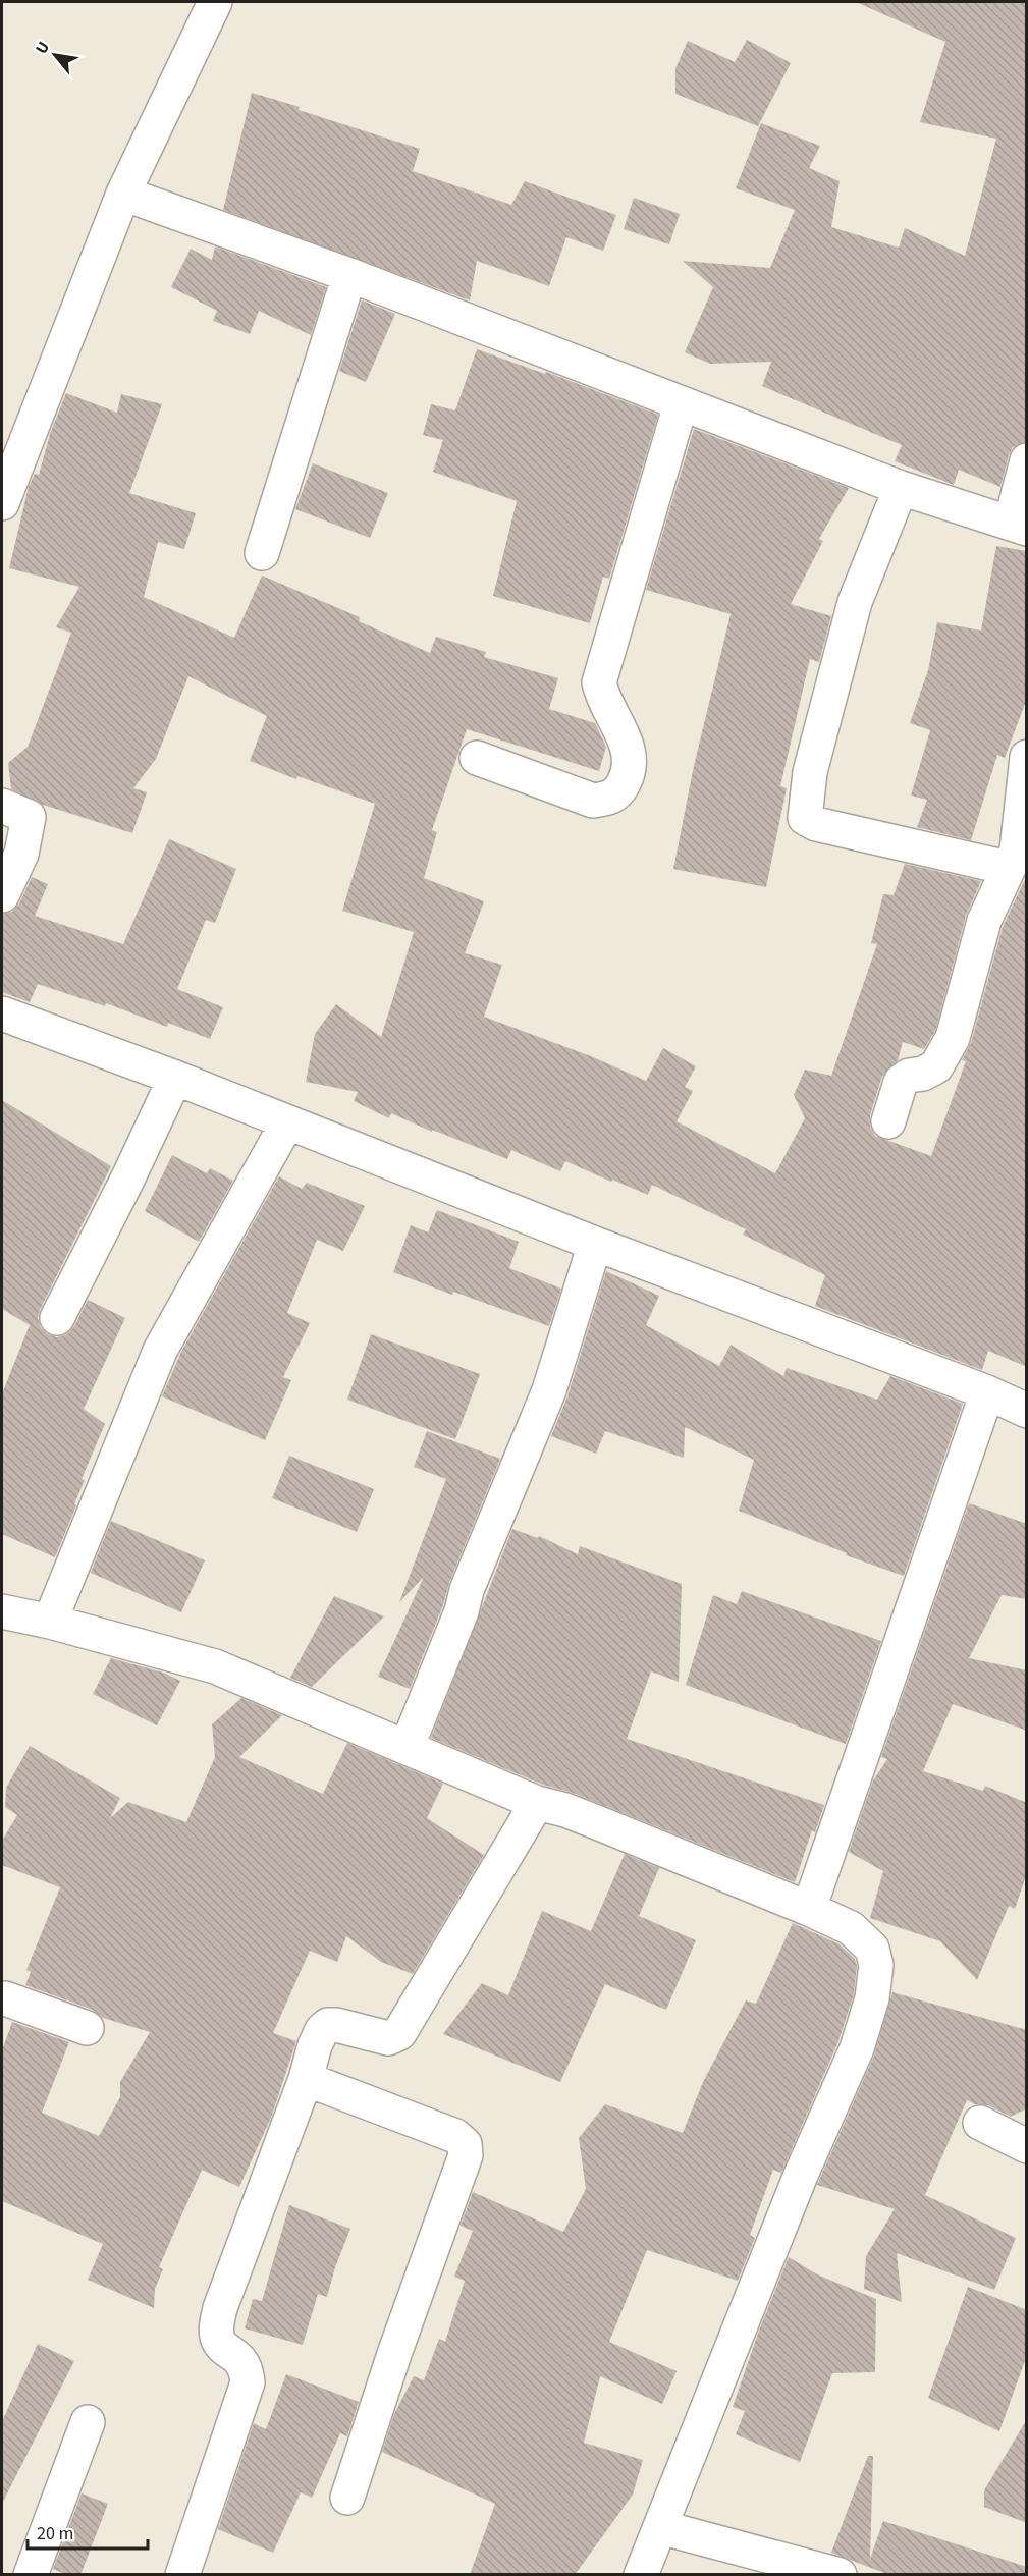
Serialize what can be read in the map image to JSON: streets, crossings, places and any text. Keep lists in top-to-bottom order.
{
  "scale_bar": "20 m",
  "north": "top left"
}
